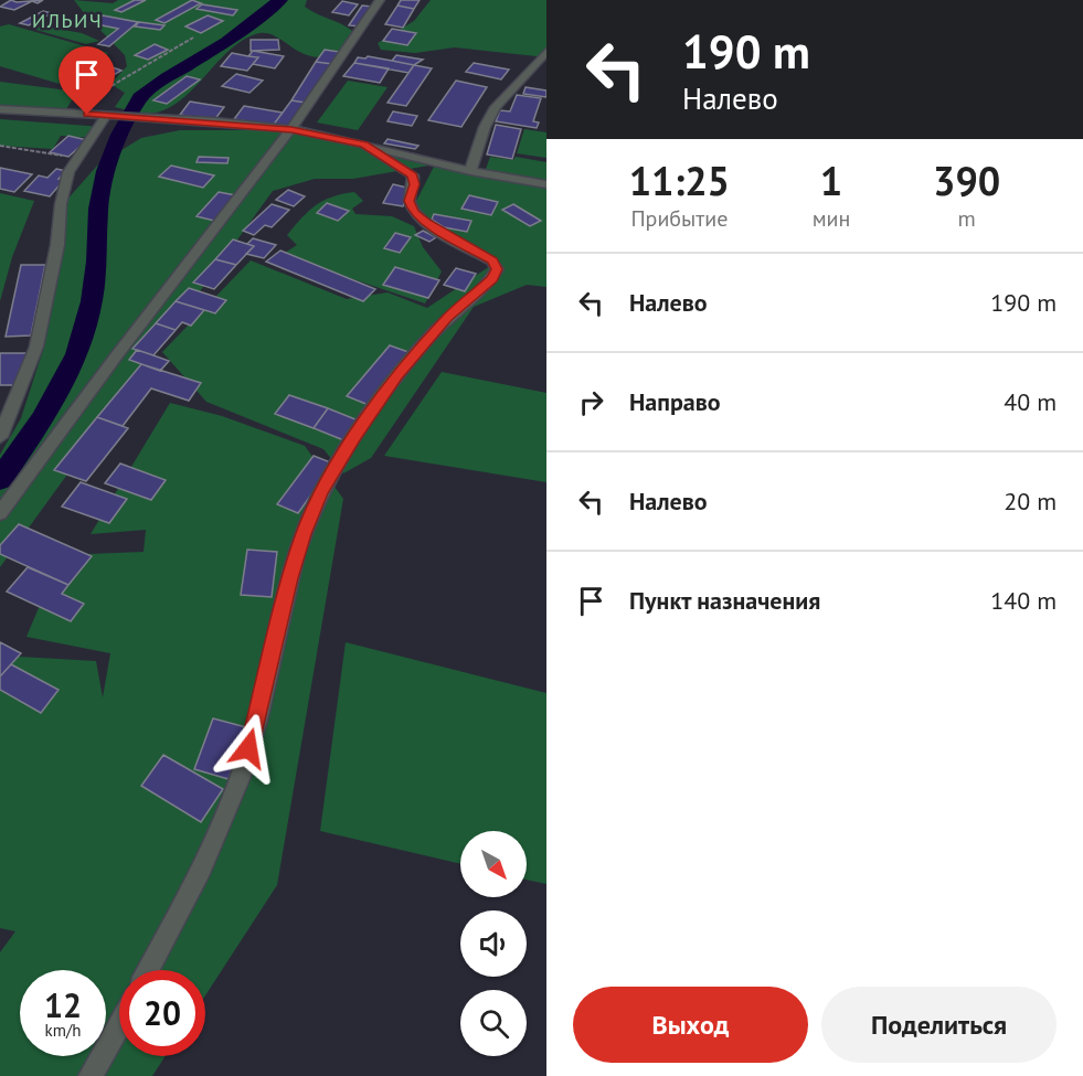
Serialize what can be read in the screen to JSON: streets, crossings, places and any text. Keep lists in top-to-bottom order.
{
  "districts": ["ИЛЬИЧ"],
  "north": "bottom right",
  "page": {
    "turn": ["190 m", "Налево"],
    "eta": [
      "11:25",
      "Прибытие",
      "1",
      "мин",
      "390",
      "m"
    ],
    "list": [
      {
        "name": "Налево",
        "value": "190 m"
      },
      {
        "name": "Направо",
        "value": "40 m"
      },
      {
        "name": "Налево",
        "value": "20 m"
      },
      {
        "name": "Пункт назначения",
        "value": "140 m"
      }
    ],
    "speed": "12 km/h",
    "limit": "20",
    "buttons": ["Выход", "Поделиться"]
  }
}
